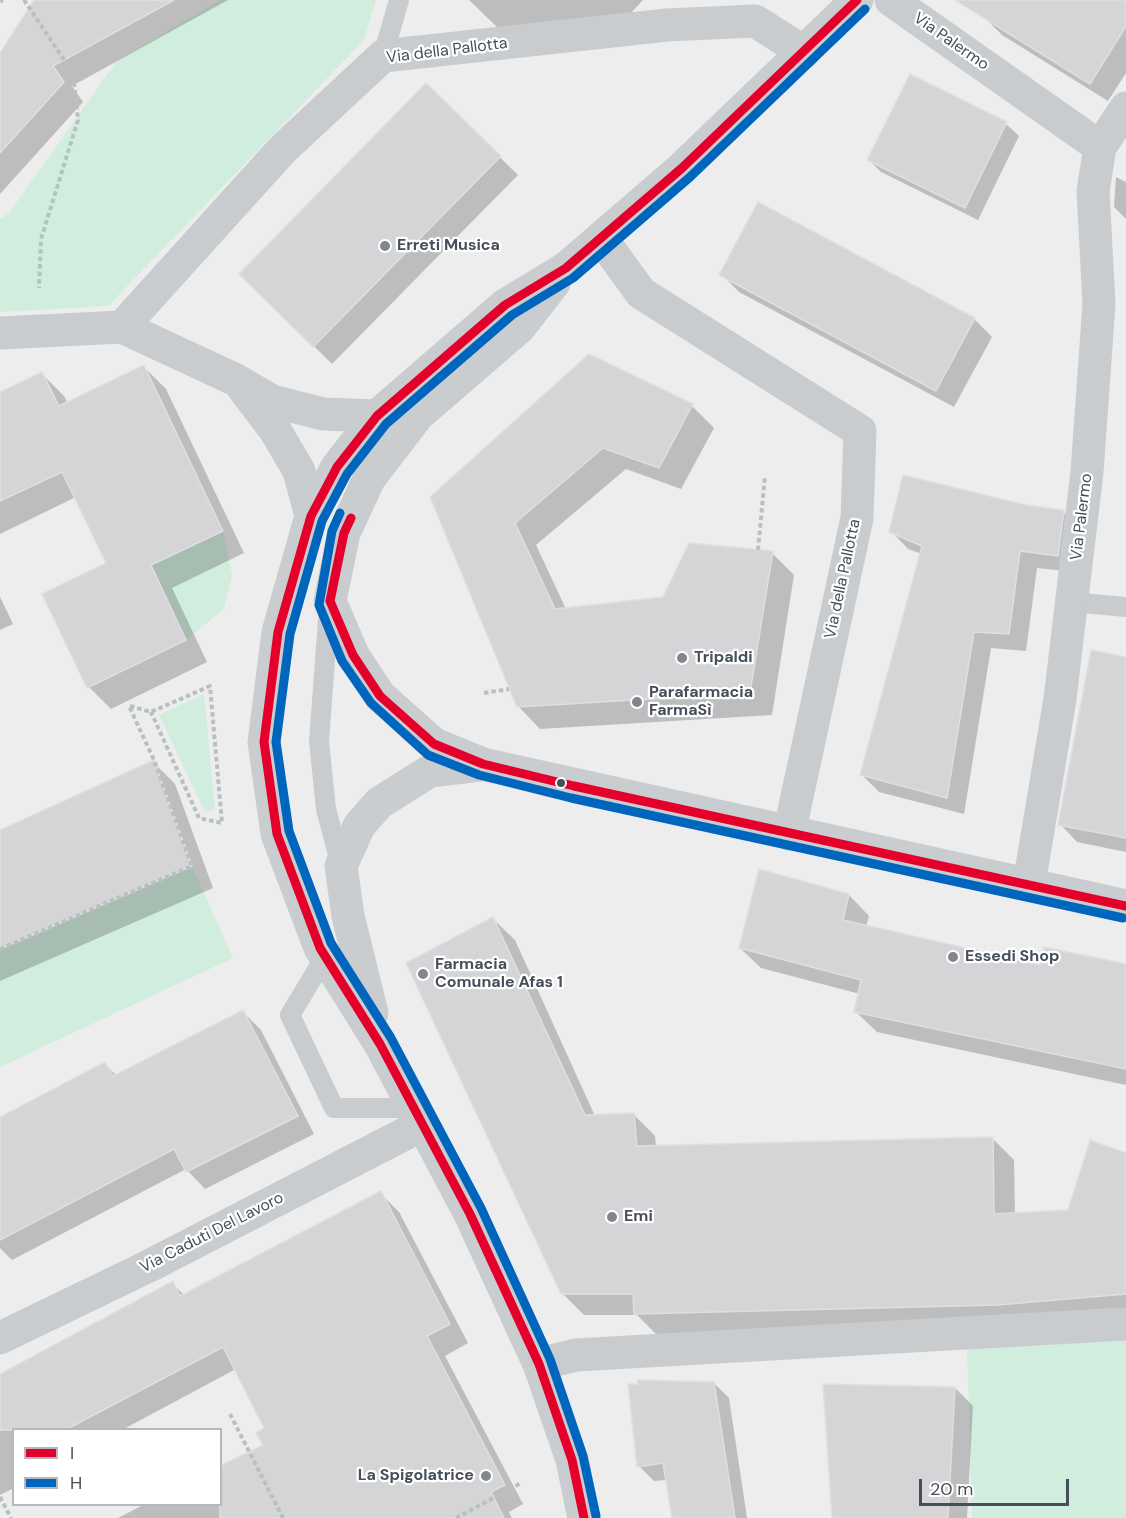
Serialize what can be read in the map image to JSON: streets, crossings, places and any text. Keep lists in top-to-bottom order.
{
  "streets": {
    "street": ["Via Palermo", "Via della Pallotta", "Via Caduti Del Lavoro"]
  },
  "places": [
    "Erreti Musica",
    "Tripaldi",
    "Parafarmacia FarmaSì",
    "Essedi Shop",
    "Farmacia Comunale Afas 1",
    "Emi",
    "La Spigolatrice"
  ],
  "lines": ["transit line I", "transit line H"],
  "legend": ["I", "H"],
  "scale_bar": "20 m"
}
